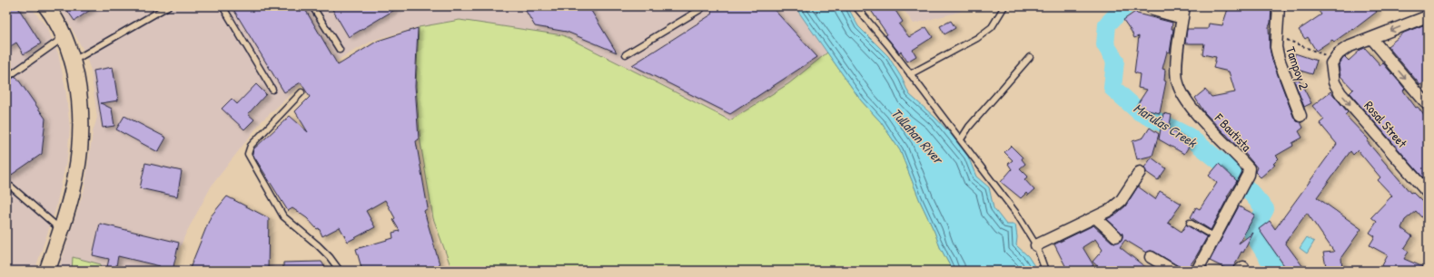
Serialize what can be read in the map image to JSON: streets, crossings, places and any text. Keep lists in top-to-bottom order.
{
  "streets": {
    "street": ["Tampoy 2", "Rosal Street", "F Bautista"]
  },
  "water": ["Marulas Creek", "Tullahan River"]
}
